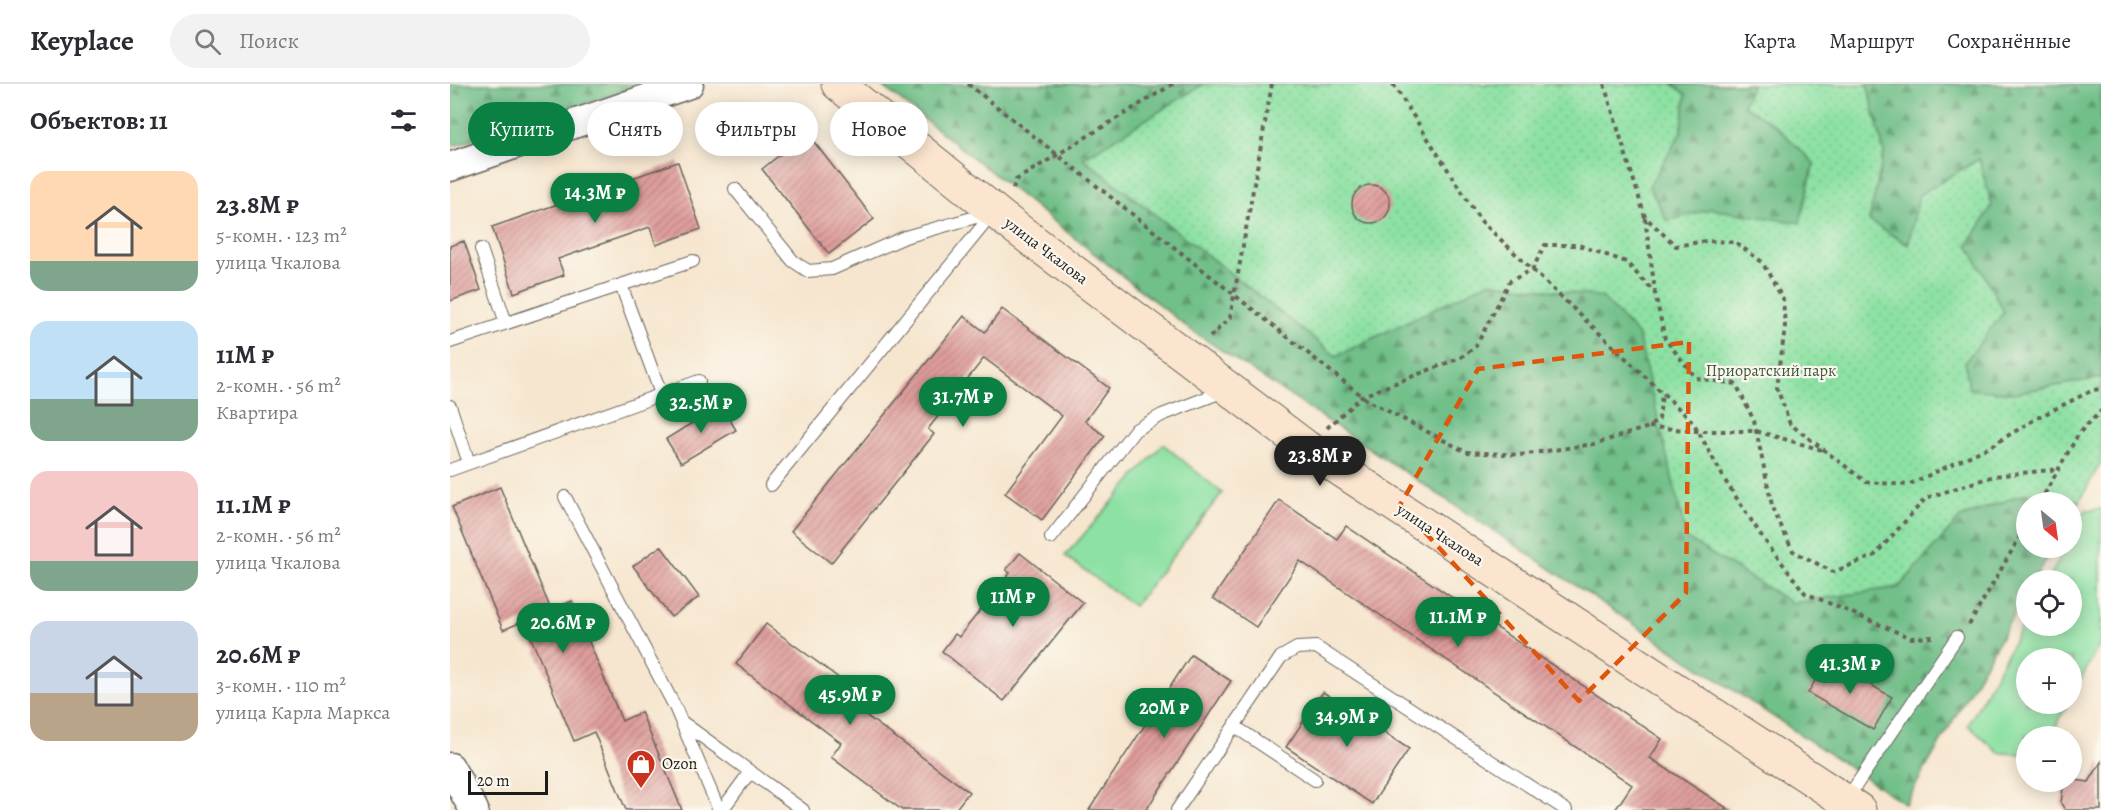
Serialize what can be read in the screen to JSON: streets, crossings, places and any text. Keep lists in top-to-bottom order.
{
  "streets": {
    "main road": ["улица Чкалова"]
  },
  "parks": ["Приоратский парк"],
  "places": {
    "shop": ["Ozon"]
  },
  "scale_bar": "20 m",
  "north": "bottom right",
  "page": {
    "header": "Keyplace",
    "search": "Поиск",
    "nav": ["Карта", "Маршрут", "Сохранённые"],
    "heading": "Объектов: 11",
    "chip": [
      "Купить",
      "Снять",
      "Фильтры",
      "Новое"
    ],
    "list": [
      {
        "name": "23.8M ₽",
        "note": "5-комн. · 123 m² · улица Чкалова"
      },
      {
        "name": "11M ₽",
        "note": "2-комн. · 56 m² · Квартира"
      },
      {
        "name": "11.1M ₽",
        "note": "2-комн. · 56 m² · улица Чкалова"
      },
      {
        "name": "20.6M ₽",
        "note": "3-комн. · 110 m² · улица Карла Маркса"
      }
    ],
    "price": [
      "14.3M ₽",
      "31.7M ₽",
      "32.5M ₽",
      "23.8M ₽",
      "11M ₽",
      "11.1M ₽",
      "20.6M ₽",
      "41.3M ₽",
      "45.9M ₽",
      "20M ₽",
      "34.9M ₽"
    ],
    "map_buttons": ["+", "−"],
    "scale": "20 m"
  }
}
